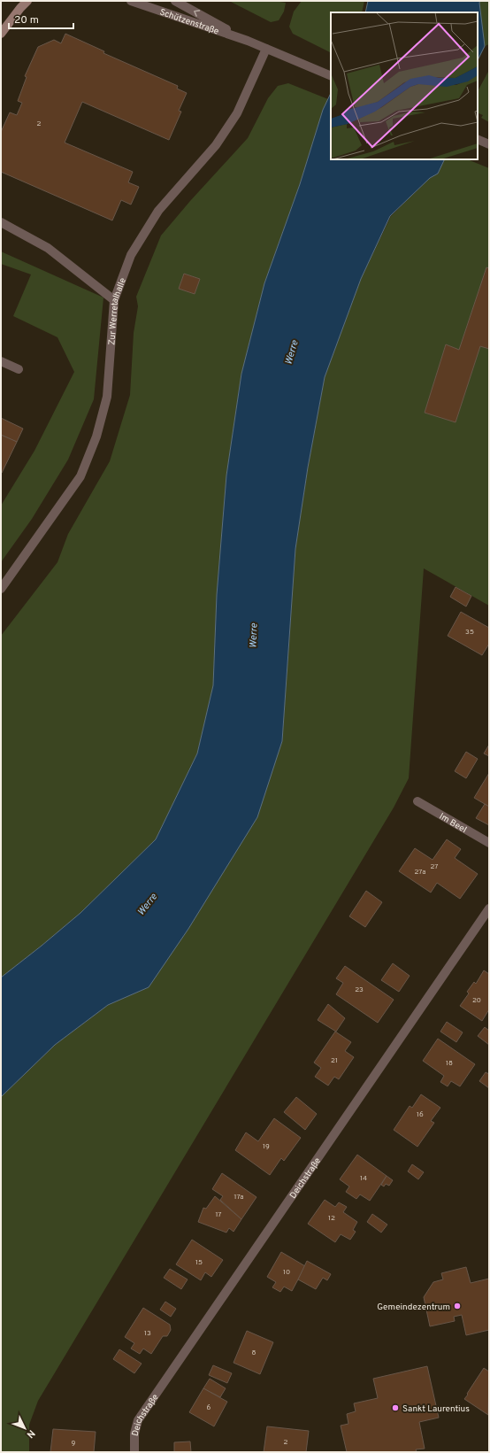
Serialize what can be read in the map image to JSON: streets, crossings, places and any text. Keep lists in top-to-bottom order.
{
  "streets": {
    "street": [
      "Schützenstraße",
      "Zur Werretalhalle",
      "Im Beel",
      "Deichstraße"
    ]
  },
  "crossings": [
    ["Schützenstraße", "Zur Werretalhalle"]
  ],
  "water": ["Werre"],
  "places": ["Gemeindezentrum", "Sankt Laurentius"],
  "house_numbers": [
    "2",
    "35",
    "27",
    "27a",
    "23",
    "20",
    "21",
    "18",
    "16",
    "19",
    "14",
    "17a",
    "17",
    "12",
    "15",
    "10",
    "13",
    "8",
    "6",
    "2",
    "9"
  ],
  "scale_bar": "20 m",
  "north": "bottom right"
}
